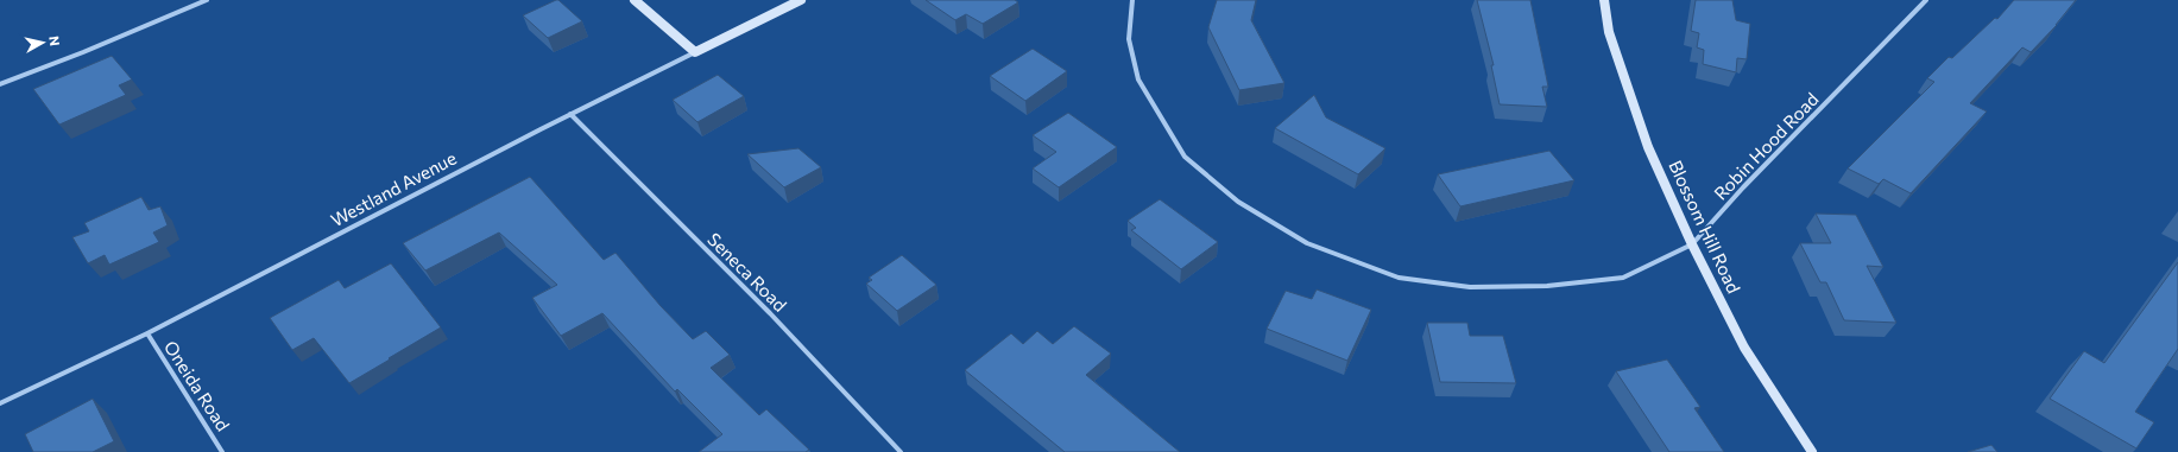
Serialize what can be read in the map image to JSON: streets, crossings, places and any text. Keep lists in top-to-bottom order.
{
  "streets": {
    "street": [
      "Robin Hood Road",
      "Westland Avenue",
      "Blossom Hill Road",
      "Seneca Road",
      "Oneida Road"
    ]
  },
  "crossings": [
    ["Robin Hood Road", "Blossom Hill Road"],
    ["Westland Avenue", "Seneca Road"],
    ["Westland Avenue", "Oneida Road"]
  ],
  "north": "right"
}
